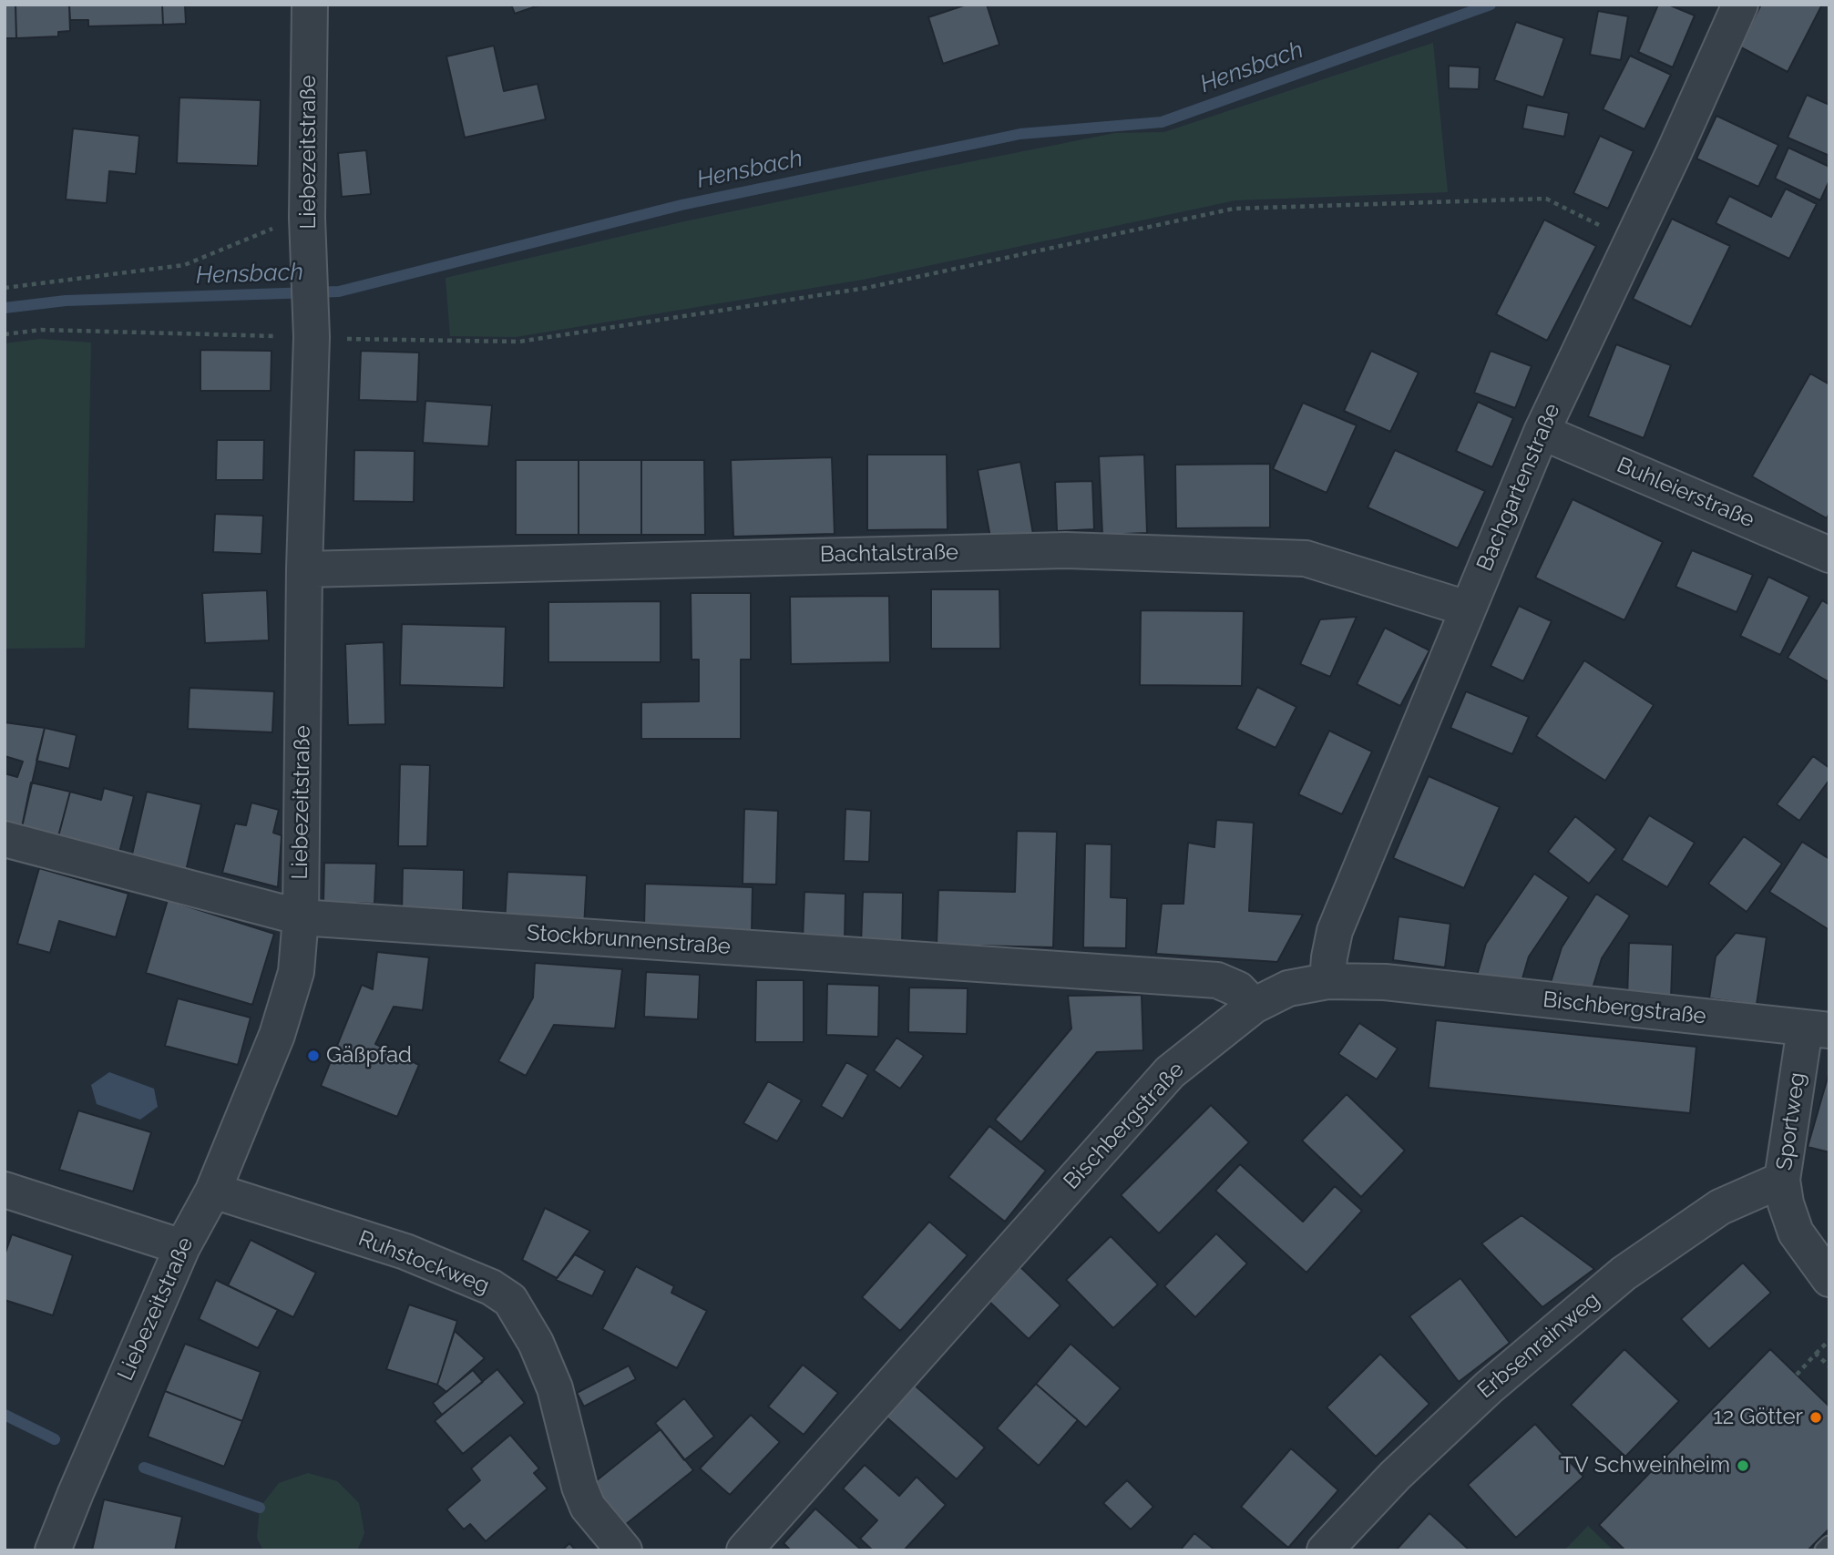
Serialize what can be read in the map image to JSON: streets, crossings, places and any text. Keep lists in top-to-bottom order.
{
  "streets": {
    "street": [
      "Liebezeitstraße",
      "Bachgartenstraße",
      "Buhleierstraße",
      "Bachtalstraße",
      "Stockbrunnenstraße",
      "Bischbergstraße",
      "Sportweg",
      "Ruhstockweg",
      "Erbsenrainweg"
    ]
  },
  "crossings": [
    ["Liebezeitstraße", "Bachtalstraße"],
    ["Liebezeitstraße", "Stockbrunnenstraße"],
    ["Liebezeitstraße", "Ruhstockweg"],
    ["Bachgartenstraße", "Buhleierstraße"],
    ["Bachgartenstraße", "Bachtalstraße"],
    ["Bachgartenstraße", "Bischbergstraße"],
    ["Stockbrunnenstraße", "Bischbergstraße"],
    ["Bischbergstraße", "Sportweg"],
    ["Sportweg", "Erbsenrainweg"]
  ],
  "water": ["Hensbach"],
  "places": ["Gäßpfad", "12 Götter", "TV Schweinheim"]
}
